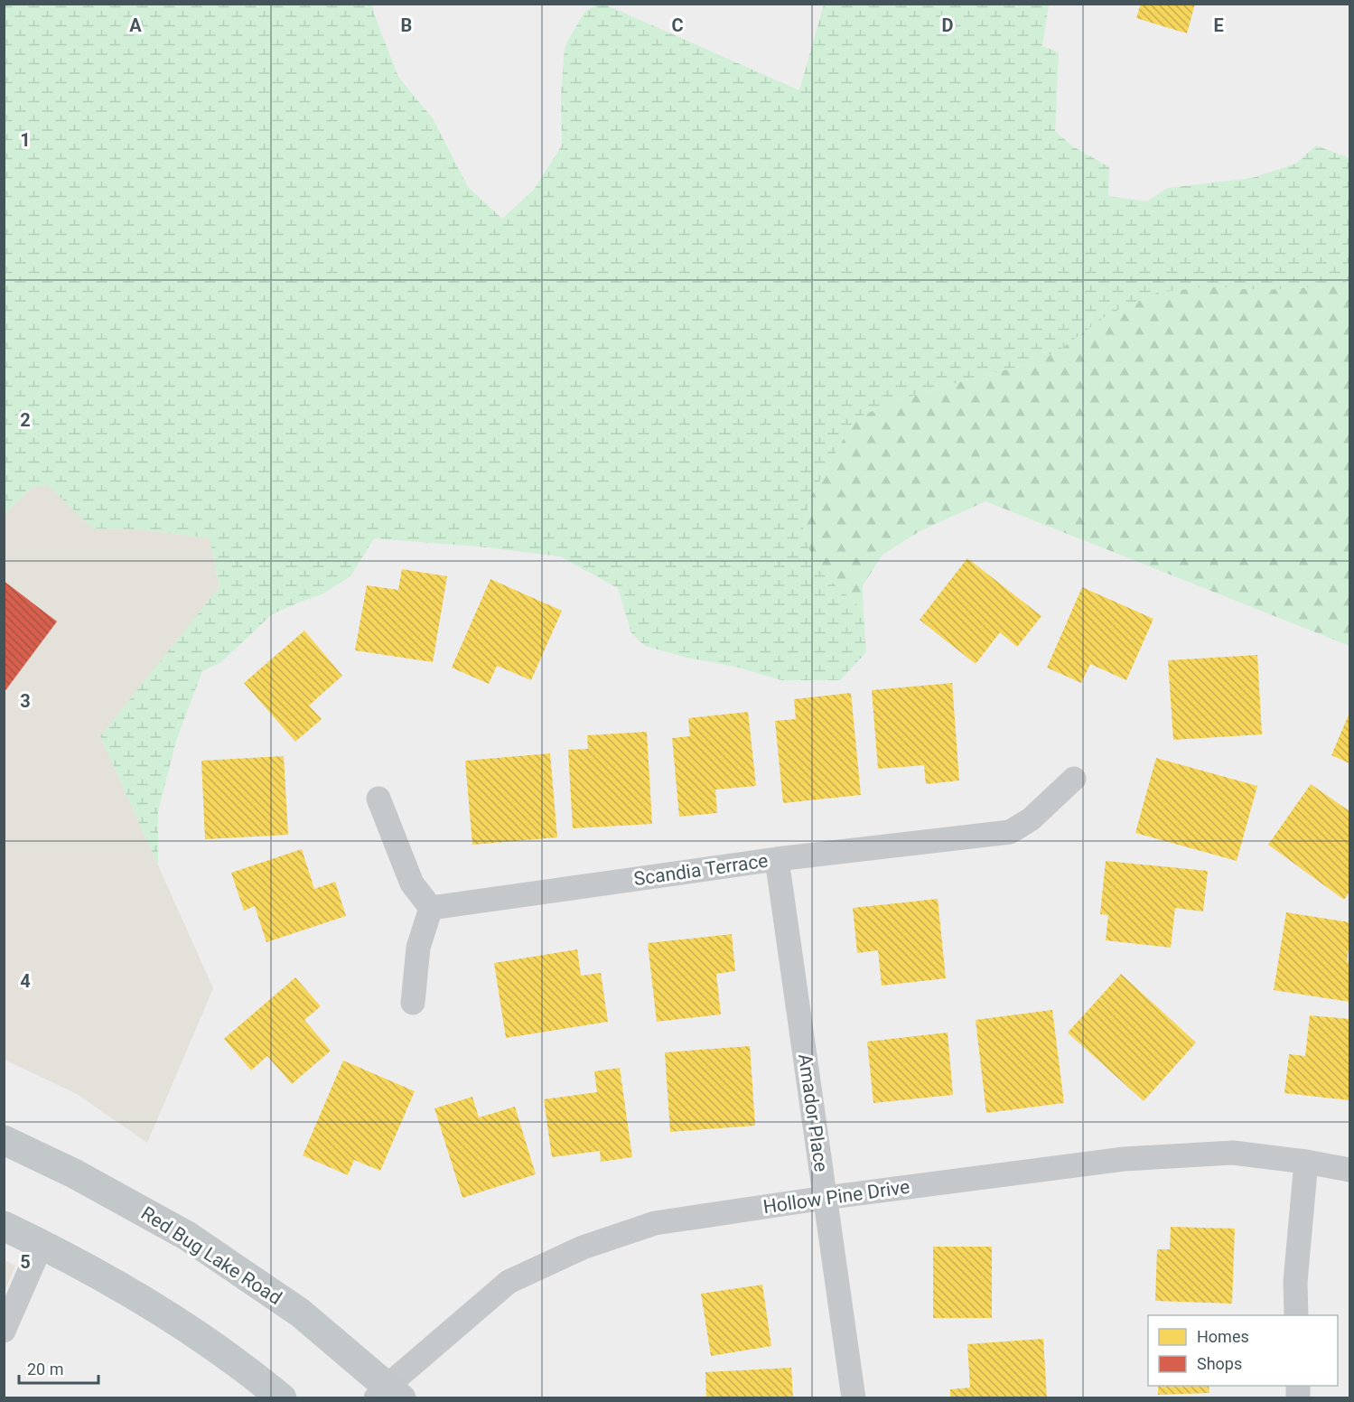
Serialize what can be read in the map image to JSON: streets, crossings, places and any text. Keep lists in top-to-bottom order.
{
  "streets": {
    "main road": ["Red Bug Lake Road"],
    "street": ["Scandia Terrace", "Amador Place", "Hollow Pine Drive"]
  },
  "crossings": [
    ["Scandia Terrace", "Amador Place"],
    ["Amador Place", "Hollow Pine Drive"],
    ["Hollow Pine Drive", "Red Bug Lake Road"]
  ],
  "legend": ["Homes", "Shops"],
  "scale_bar": "20 m",
  "grid": {
    "columns": [
      "A",
      "B",
      "C",
      "D",
      "E"
    ],
    "rows": [
      "1",
      "2",
      "3",
      "4",
      "5"
    ]
  }
}
